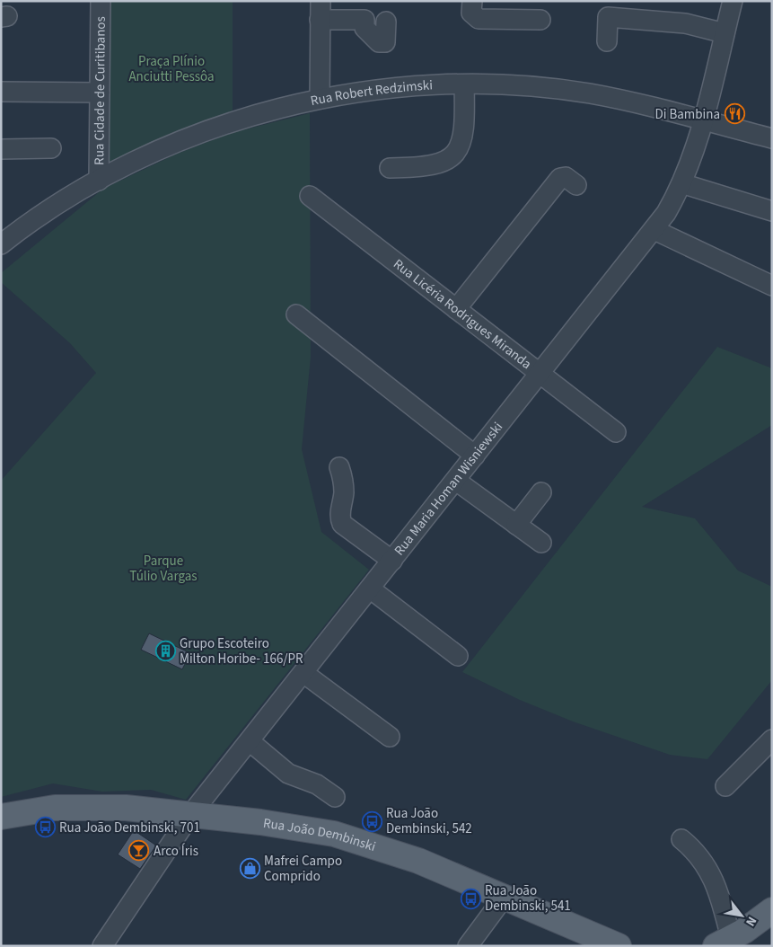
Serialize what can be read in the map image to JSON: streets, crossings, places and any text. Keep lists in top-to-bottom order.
{
  "streets": {
    "main road": ["Rua João Dembinski"],
    "street": [
      "Rua Cidade de Curitibanos",
      "Rua Robert Redzimski",
      "Rua Licéria Rodrigues Miranda",
      "Rua Maria Homan Wisniewski"
    ]
  },
  "crossings": [
    ["Rua Cidade de Curitibanos", "Rua Robert Redzimski"],
    ["Rua Robert Redzimski", "Rua Maria Homan Wisniewski"],
    ["Rua Licéria Rodrigues Miranda", "Rua Maria Homan Wisniewski"],
    ["Rua Maria Homan Wisniewski", "Rua João Dembinski"]
  ],
  "parks": ["Praça Plínio Anciutti Pessôa", "Parque Túlio Vargas"],
  "places": {
    "restaurant": ["Di Bambina"],
    "building": ["Grupo Escoteiro Milton Horibe- 166/PR"],
    "bus stop": ["Rua João Dembinski, 542", "Rua João Dembinski, 701", "Rua João Dembinski, 541"],
    "bar": ["Arco Íris"],
    "shop": ["Mafrei Campo Comprido"]
  },
  "north": "bottom right"
}
